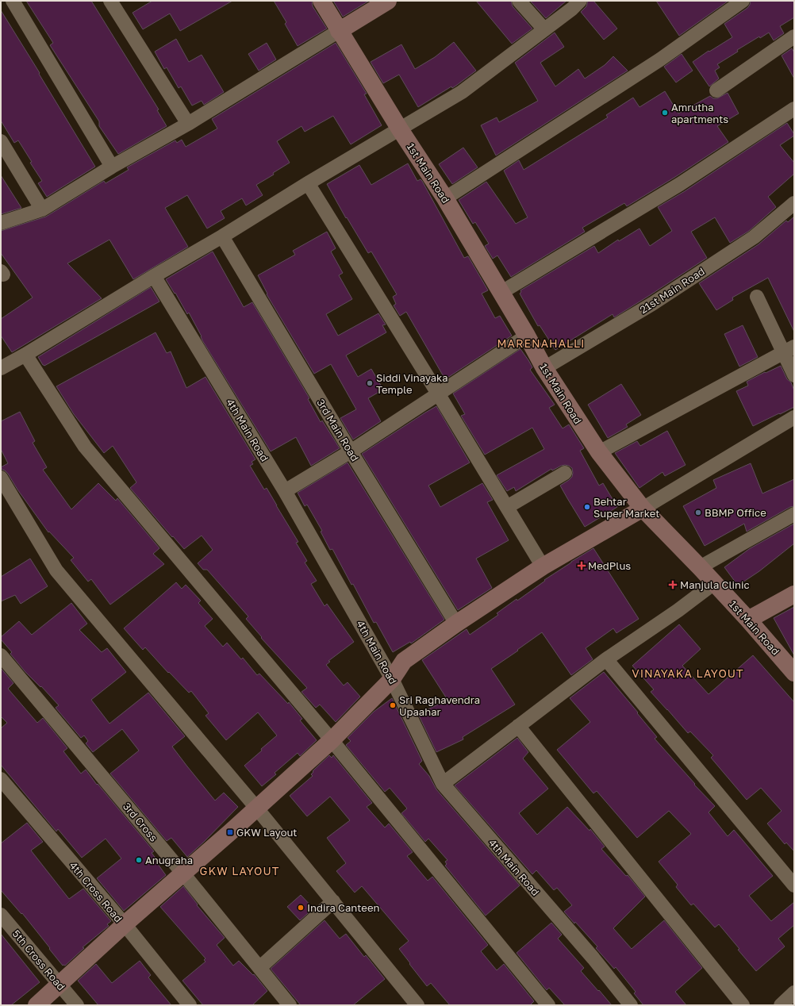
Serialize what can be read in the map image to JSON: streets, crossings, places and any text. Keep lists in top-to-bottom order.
{
  "streets": {
    "street": [
      "1st Main Road",
      "21st Main Road",
      "4th Main Road",
      "3rd Main Road",
      "3rd Cross",
      "4th Cross Road",
      "5th Cross Road"
    ]
  },
  "crossings": [
    ["1st Main Road", "21st Main Road"]
  ],
  "districts": ["MARENAHALLI", "VINAYAKA LAYOUT", "GKW LAYOUT"],
  "places": {
    "other": [
      "Amrutha apartments",
      "Siddi Vinayaka Temple",
      "Behtar Super Market",
      "BBMP Office",
      "Sri Raghavendra Upaahar",
      "Anugraha",
      "Indira Canteen"
    ],
    "health": ["MedPlus", "Manjula Clinic"],
    "transit": ["GKW Layout"]
  }
}
